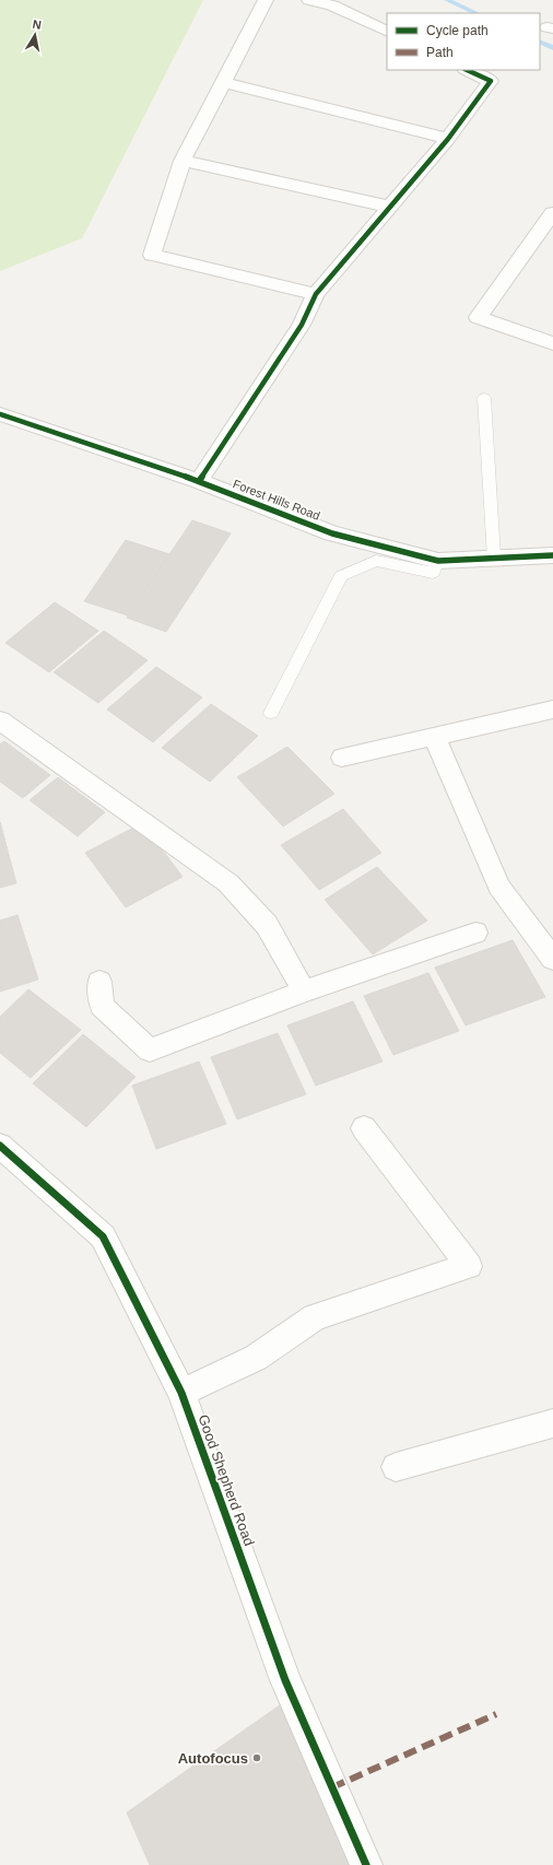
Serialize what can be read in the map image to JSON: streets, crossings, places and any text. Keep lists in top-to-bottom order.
{
  "streets": {
    "street": ["Forest Hills Road", "Good Shepherd Road"]
  },
  "places": ["Autofocus"],
  "legend": ["Cycle path", "Path"],
  "north": "top"
}
